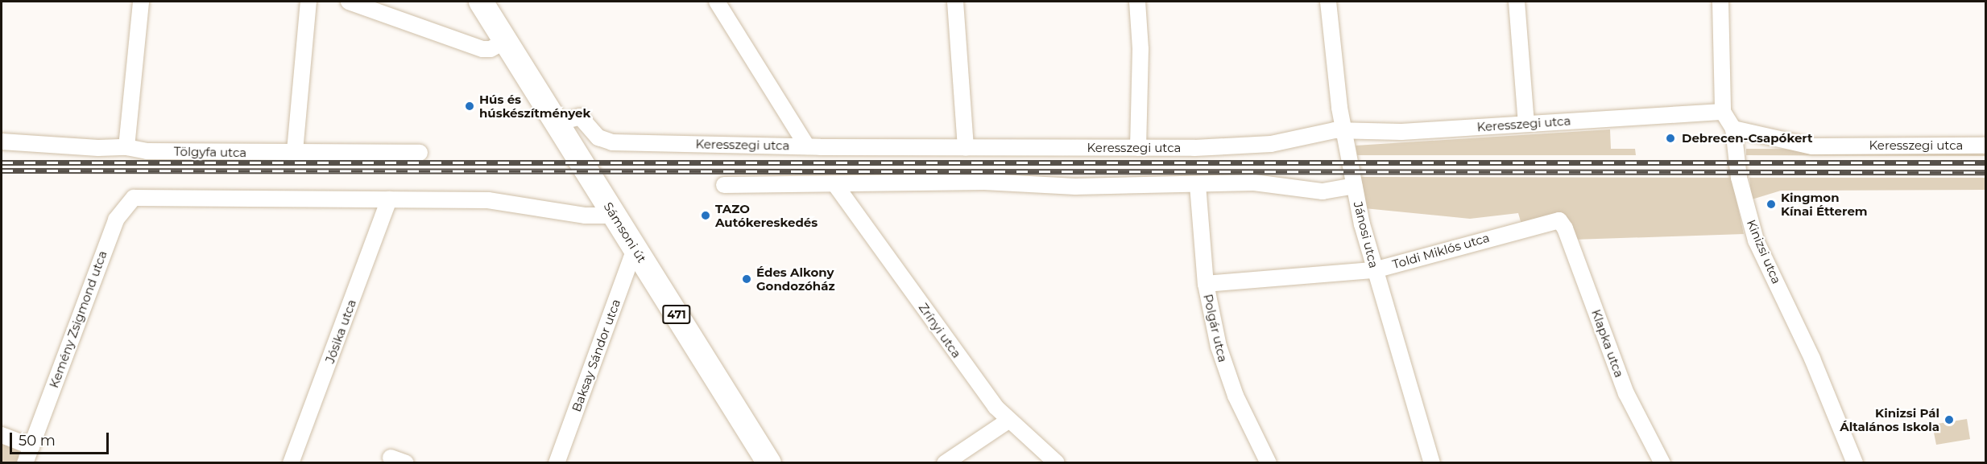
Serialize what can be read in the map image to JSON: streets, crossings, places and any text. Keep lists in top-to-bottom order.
{
  "streets": {
    "main road": ["Sámsoni út", "471"],
    "street": [
      "Keresszegi utca",
      "Tölgyfa utca",
      "Jánosi utca",
      "Toldi Miklós utca",
      "Kinizsi utca",
      "Kemény Zsigmond utca",
      "Polgár utca",
      "Zrínyi utca",
      "Jósika utca",
      "Klapka utca",
      "Baksay Sándor utca"
    ]
  },
  "crossings": [
    ["Keresszegi utca", "Sámsoni út"],
    ["Keresszegi utca", "Jánosi utca"],
    ["Keresszegi utca", "Kinizsi utca"],
    ["Sámsoni út", "Baksay Sándor utca"],
    ["Jánosi utca", "Toldi Miklós utca"],
    ["Toldi Miklós utca", "Polgár utca"],
    ["Toldi Miklós utca", "Klapka utca"],
    ["Kemény Zsigmond utca", "Jósika utca"]
  ],
  "places": [
    "Hús és húskészítmények",
    "Debrecen-Csapókert",
    "Kingmon Kínai Étterem",
    "TAZO Autókereskedés",
    "Édes Alkony Gondozóház",
    "Kinizsi Pál Általános Iskola"
  ],
  "scale_bar": "50 m"
}
